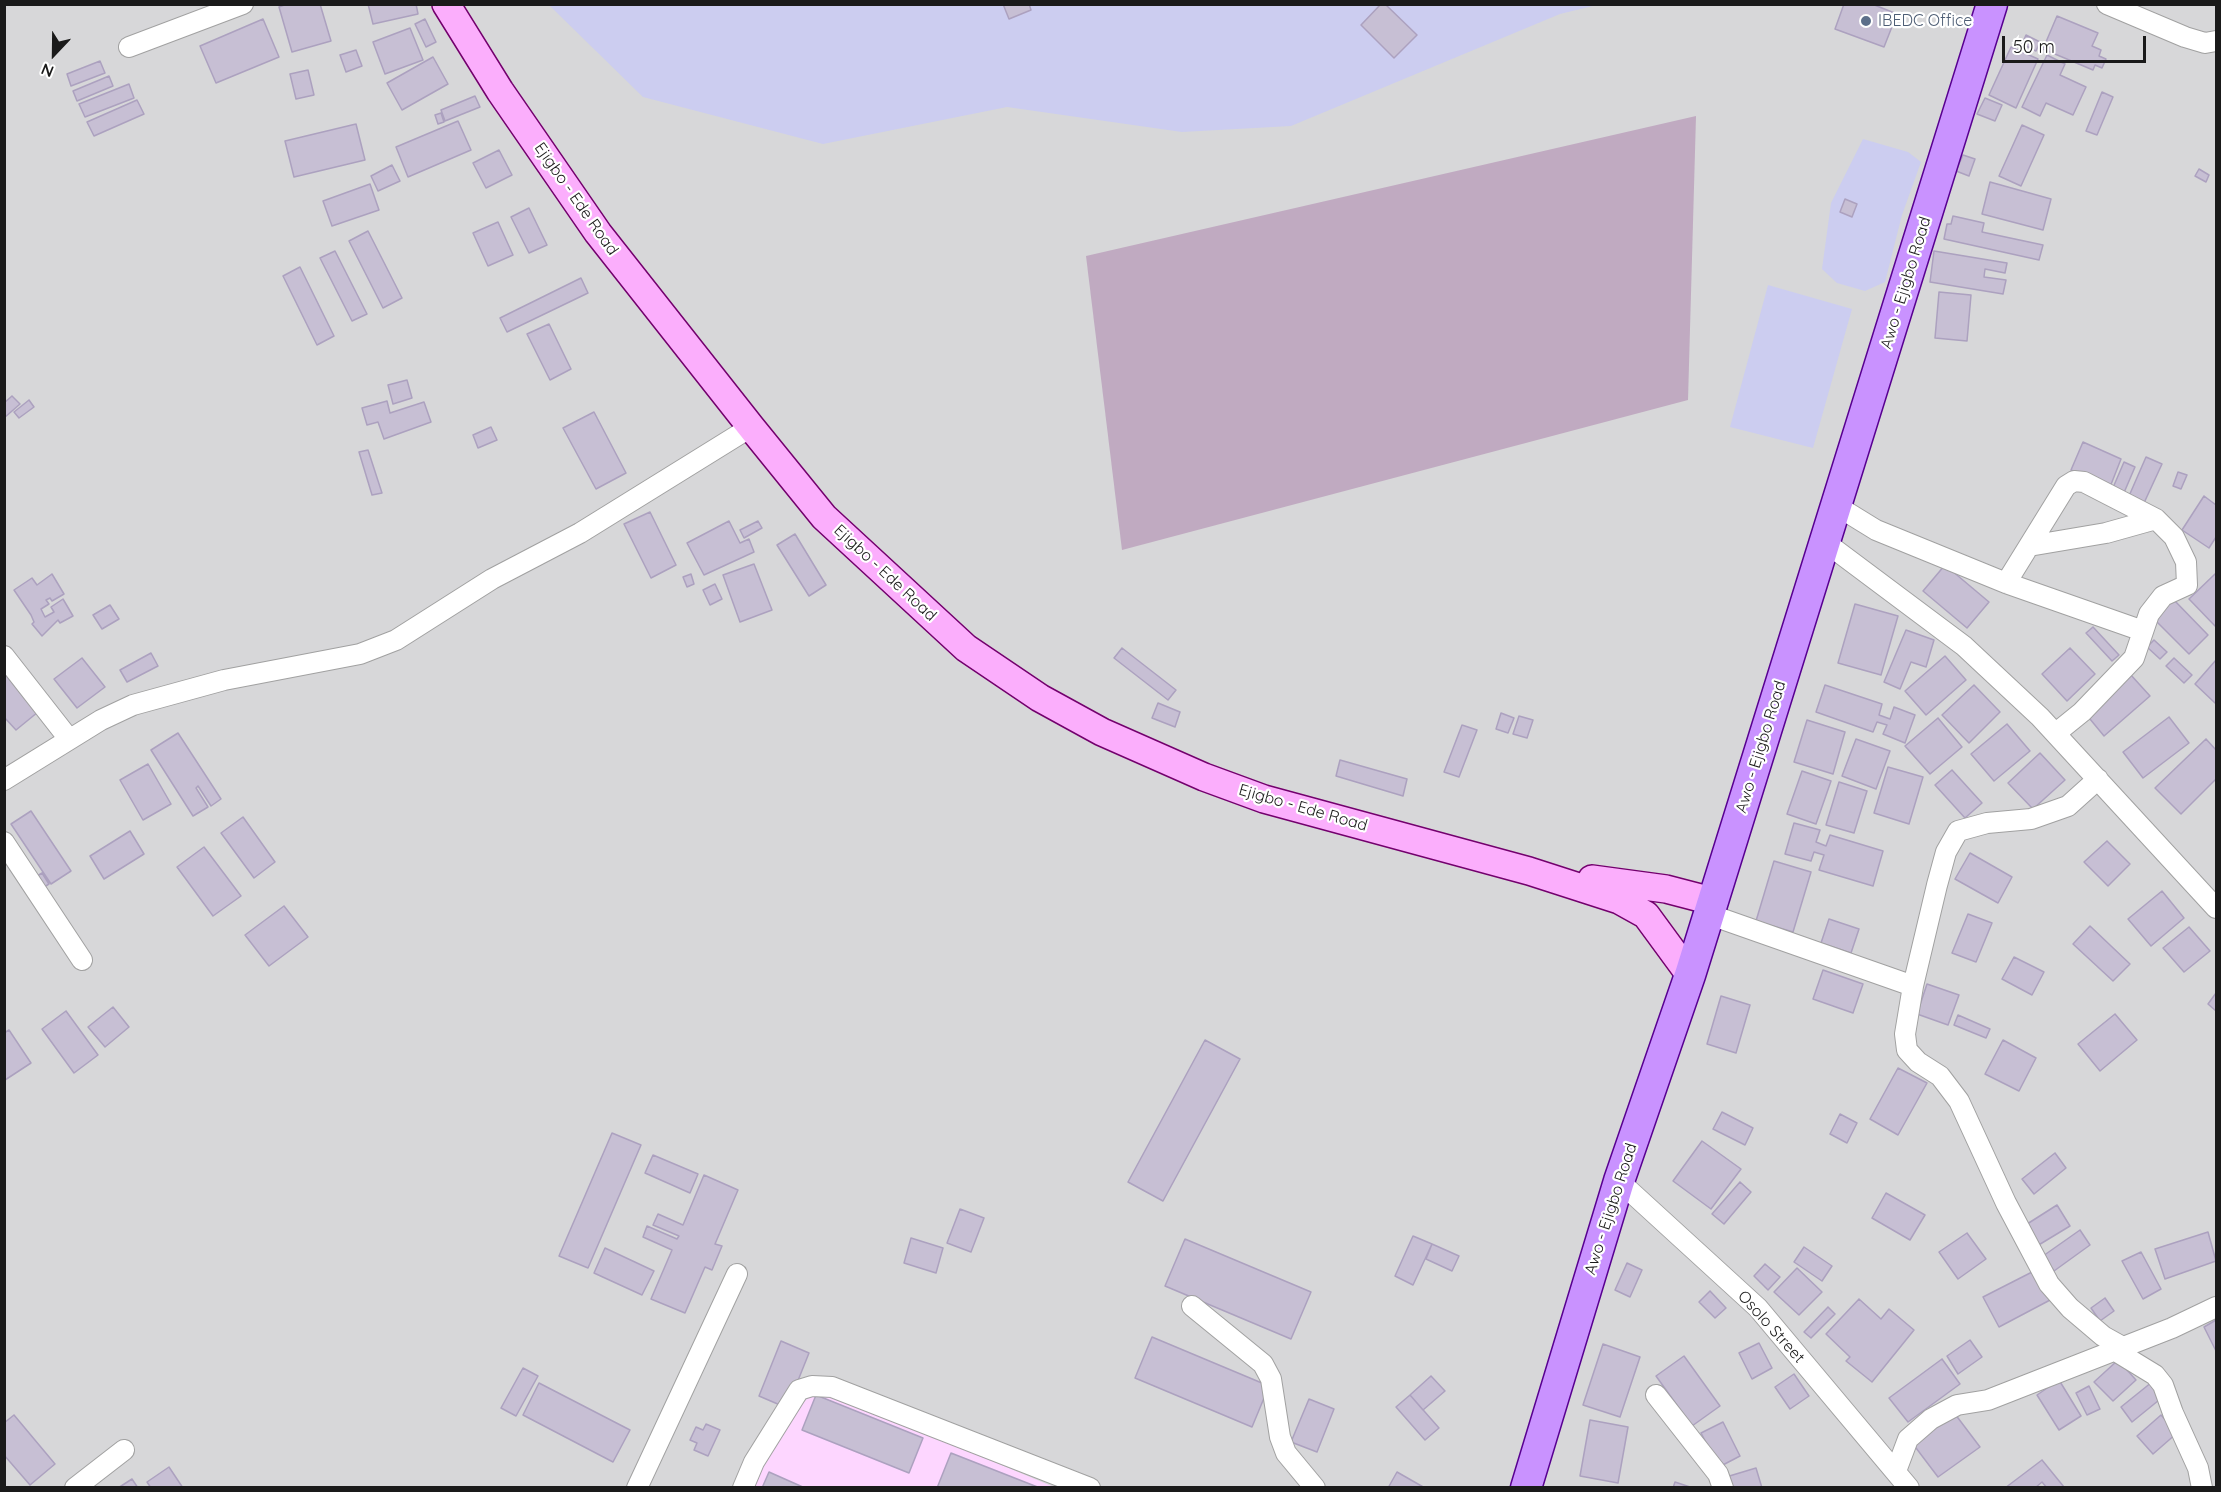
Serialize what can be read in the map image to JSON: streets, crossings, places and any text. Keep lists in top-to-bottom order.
{
  "streets": {
    "main road": ["Ejigbo - Ede Road", "Awo - Ejigbo Road"],
    "street": ["Osolo Street"]
  },
  "crossings": [
    ["Ejigbo - Ede Road", "Awo - Ejigbo Road"],
    ["Awo - Ejigbo Road", "Osolo Street"]
  ],
  "places": ["IBEDC Office"],
  "scale_bar": "50 m",
  "north": "bottom"
}
